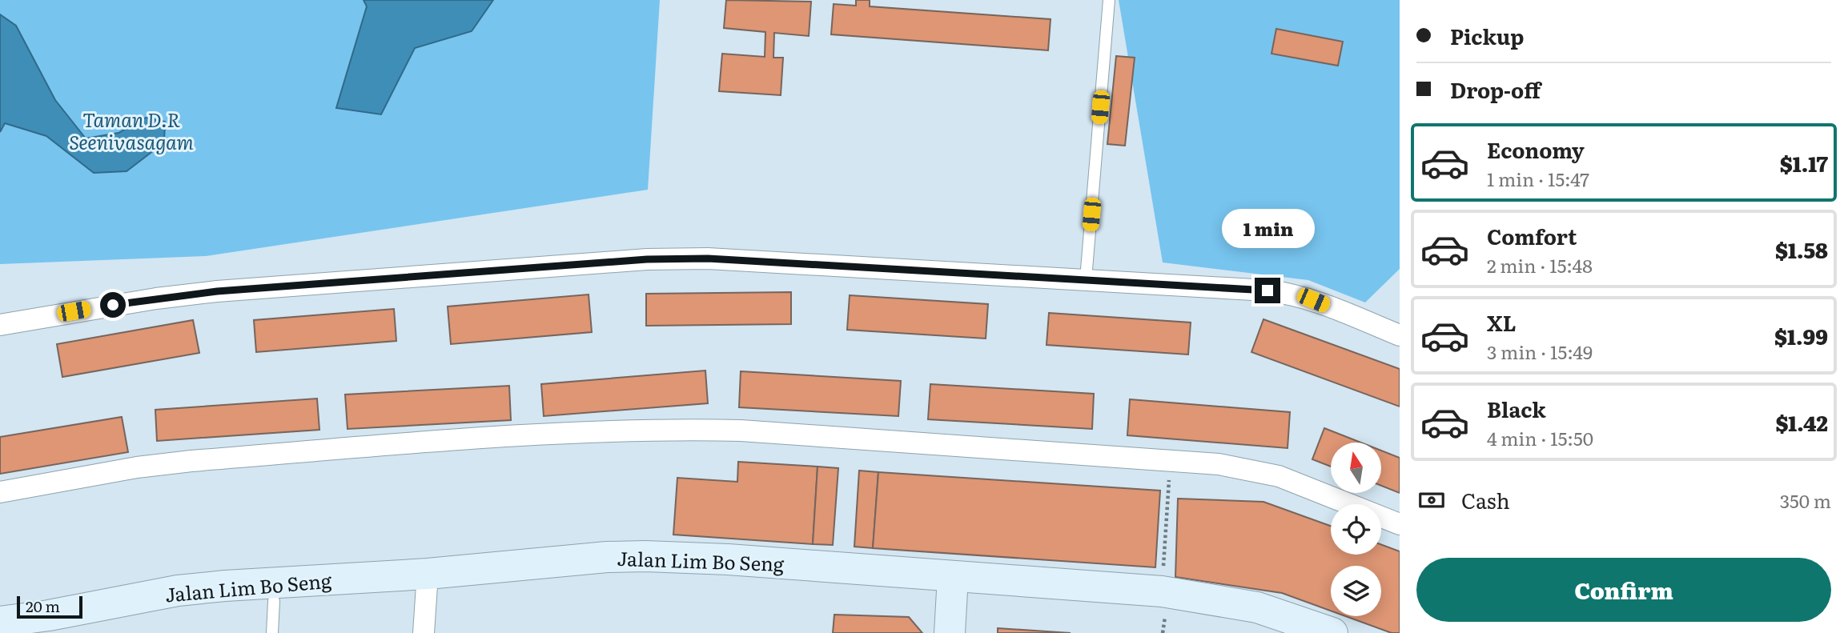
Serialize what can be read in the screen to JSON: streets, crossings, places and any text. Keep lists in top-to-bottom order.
{
  "streets": {
    "main road": ["Jalan Lim Bo Seng"]
  },
  "parks": ["Taman D.R Seenivasagam"],
  "scale_bar": "20 m",
  "north": "top",
  "page": {
    "banner": ["Pickup", "Drop-off"],
    "list": [
      {
        "name": "Economy",
        "note": "1 min · 15:47",
        "value": "$1.17"
      },
      {
        "name": "Comfort",
        "note": "2 min · 15:48",
        "value": "$1.58"
      },
      {
        "name": "XL",
        "note": "3 min · 15:49",
        "value": "$1.99"
      },
      {
        "name": "Black",
        "note": "4 min · 15:50",
        "value": "$1.42"
      }
    ],
    "bubble": "1 min",
    "pay": ["Cash", "350 m"],
    "buttons": "Confirm",
    "scale": "20 m"
  }
}
